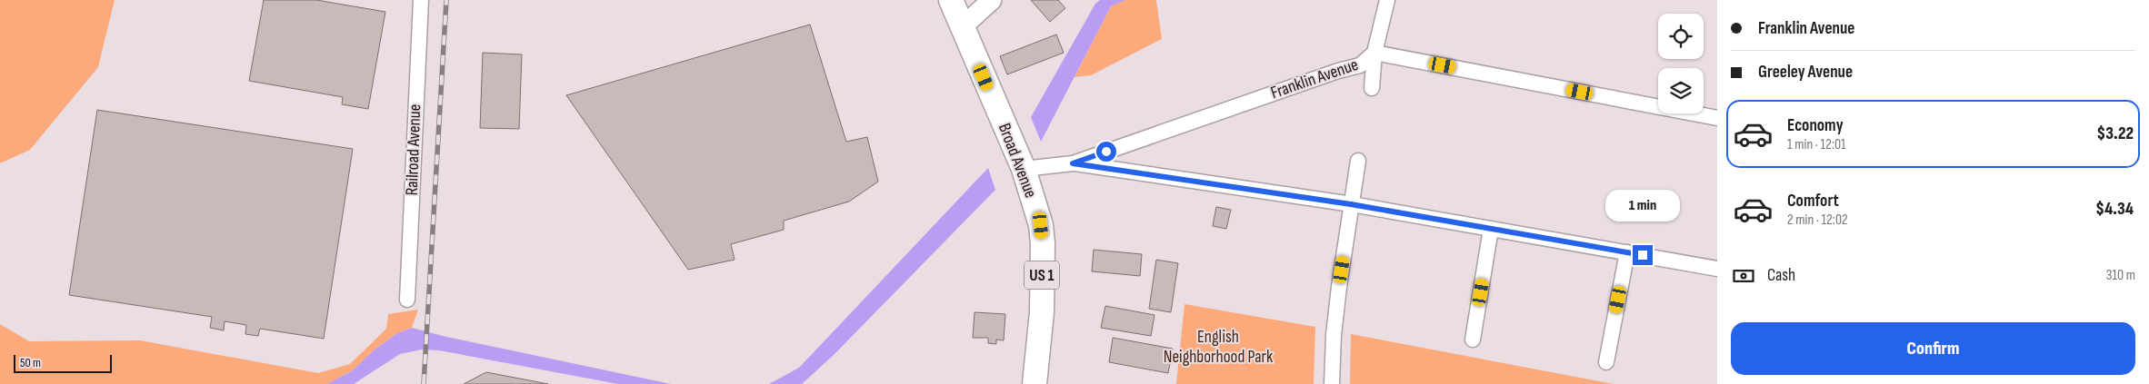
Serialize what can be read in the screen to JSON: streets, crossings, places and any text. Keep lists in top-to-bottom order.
{
  "streets": {
    "main road": ["Broad Avenue", "US 1"],
    "street": ["Franklin Avenue", "Railroad Avenue"]
  },
  "crossings": [
    ["Franklin Avenue", "Broad Avenue"]
  ],
  "parks": ["English Neighborhood Park"],
  "scale_bar": "50 m",
  "page": {
    "banner": ["Franklin Avenue", "Greeley Avenue"],
    "list": [
      {
        "name": "Economy",
        "note": "1 min · 12:01",
        "value": "$3.22"
      },
      {
        "name": "Comfort",
        "note": "2 min · 12:02",
        "value": "$4.34"
      }
    ],
    "bubble": "1 min",
    "pay": ["Cash", "310 m"],
    "buttons": "Confirm",
    "scale": "50 m"
  }
}
